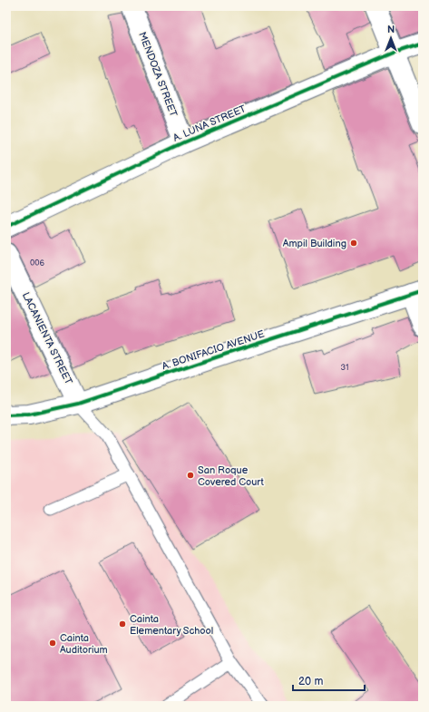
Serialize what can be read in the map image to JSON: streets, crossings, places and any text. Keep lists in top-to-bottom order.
{
  "streets": {
    "street": [
      "MENDOZA STREET",
      "A. LUNA STREET",
      "LACANIENTA STREET",
      "A. BONIFACIO AVENUE"
    ]
  },
  "crossings": [
    ["MENDOZA STREET", "A. LUNA STREET"],
    ["LACANIENTA STREET", "A. BONIFACIO AVENUE"]
  ],
  "places": [
    "Ampil Building",
    "San Roque Covered Court",
    "Cainta Elementary School",
    "Cainta Auditorium"
  ],
  "house_numbers": ["006", "31"],
  "scale_bar": "20 m",
  "north": "top"
}
